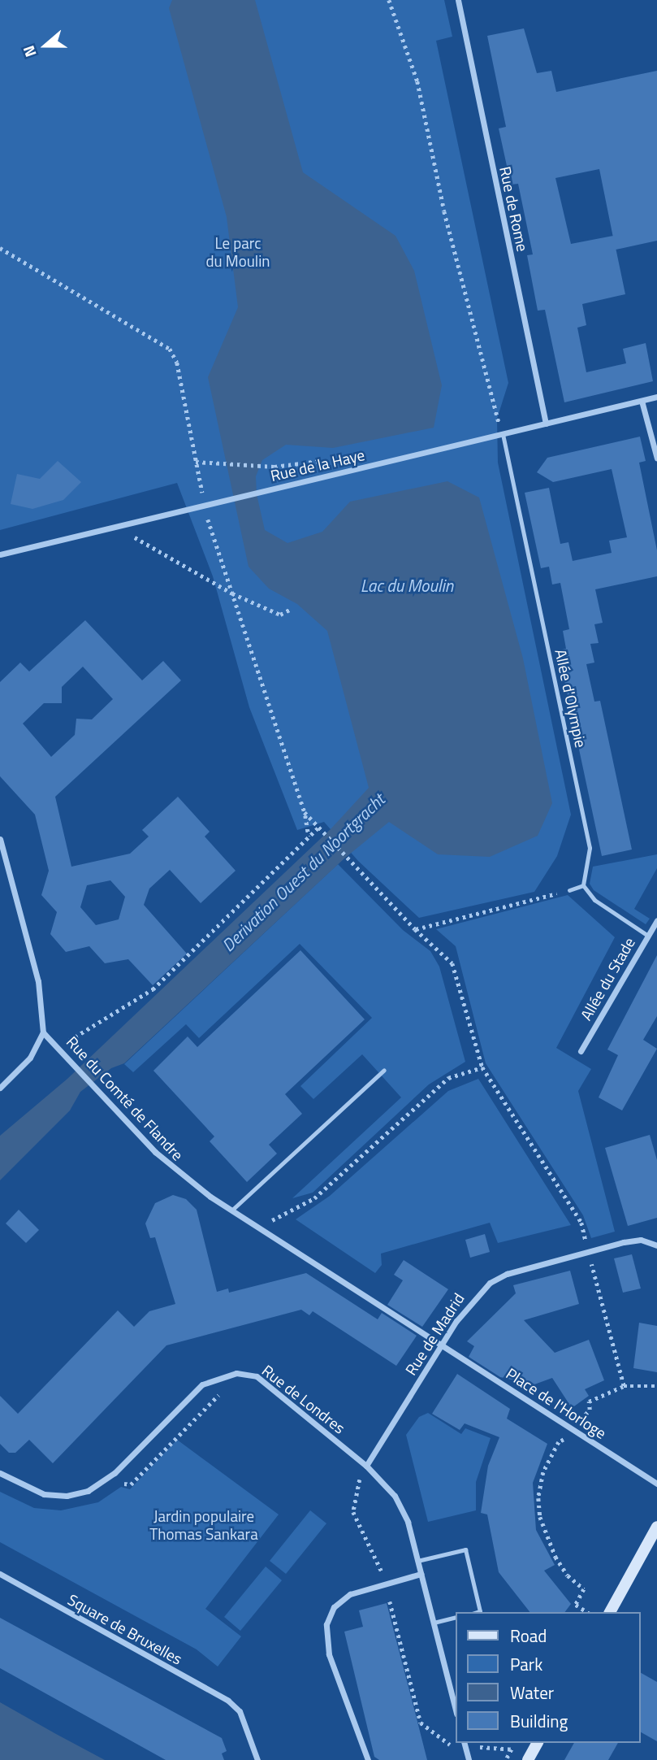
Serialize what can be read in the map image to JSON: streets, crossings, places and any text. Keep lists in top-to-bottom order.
{
  "streets": {
    "street": [
      "Rue de Rome",
      "Rue de la Haye",
      "Allée du Stade",
      "Rue du Comté de Flandre",
      "Rue de Madrid",
      "Rue de Londres",
      "Place de l'Horloge",
      "Square de Bruxelles"
    ],
    "lane": ["Allée d'Olympie"]
  },
  "crossings": [
    ["Rue de Rome", "Rue de la Haye"],
    ["Rue de la Haye", "Allée d'Olympie"],
    ["Rue du Comté de Flandre", "Rue de Madrid"],
    ["Rue du Comté de Flandre", "Place de l'Horloge"],
    ["Rue de Madrid", "Rue de Londres"],
    ["Rue de Madrid", "Place de l'Horloge"]
  ],
  "water": ["Lac du Moulin", "Derivation Ouest du Noortgracht"],
  "parks": ["Le parc du Moulin", "Jardin populaire Thomas Sankara"],
  "legend": [
    "Road",
    "Park",
    "Water",
    "Building"
  ],
  "north": "left"
}
